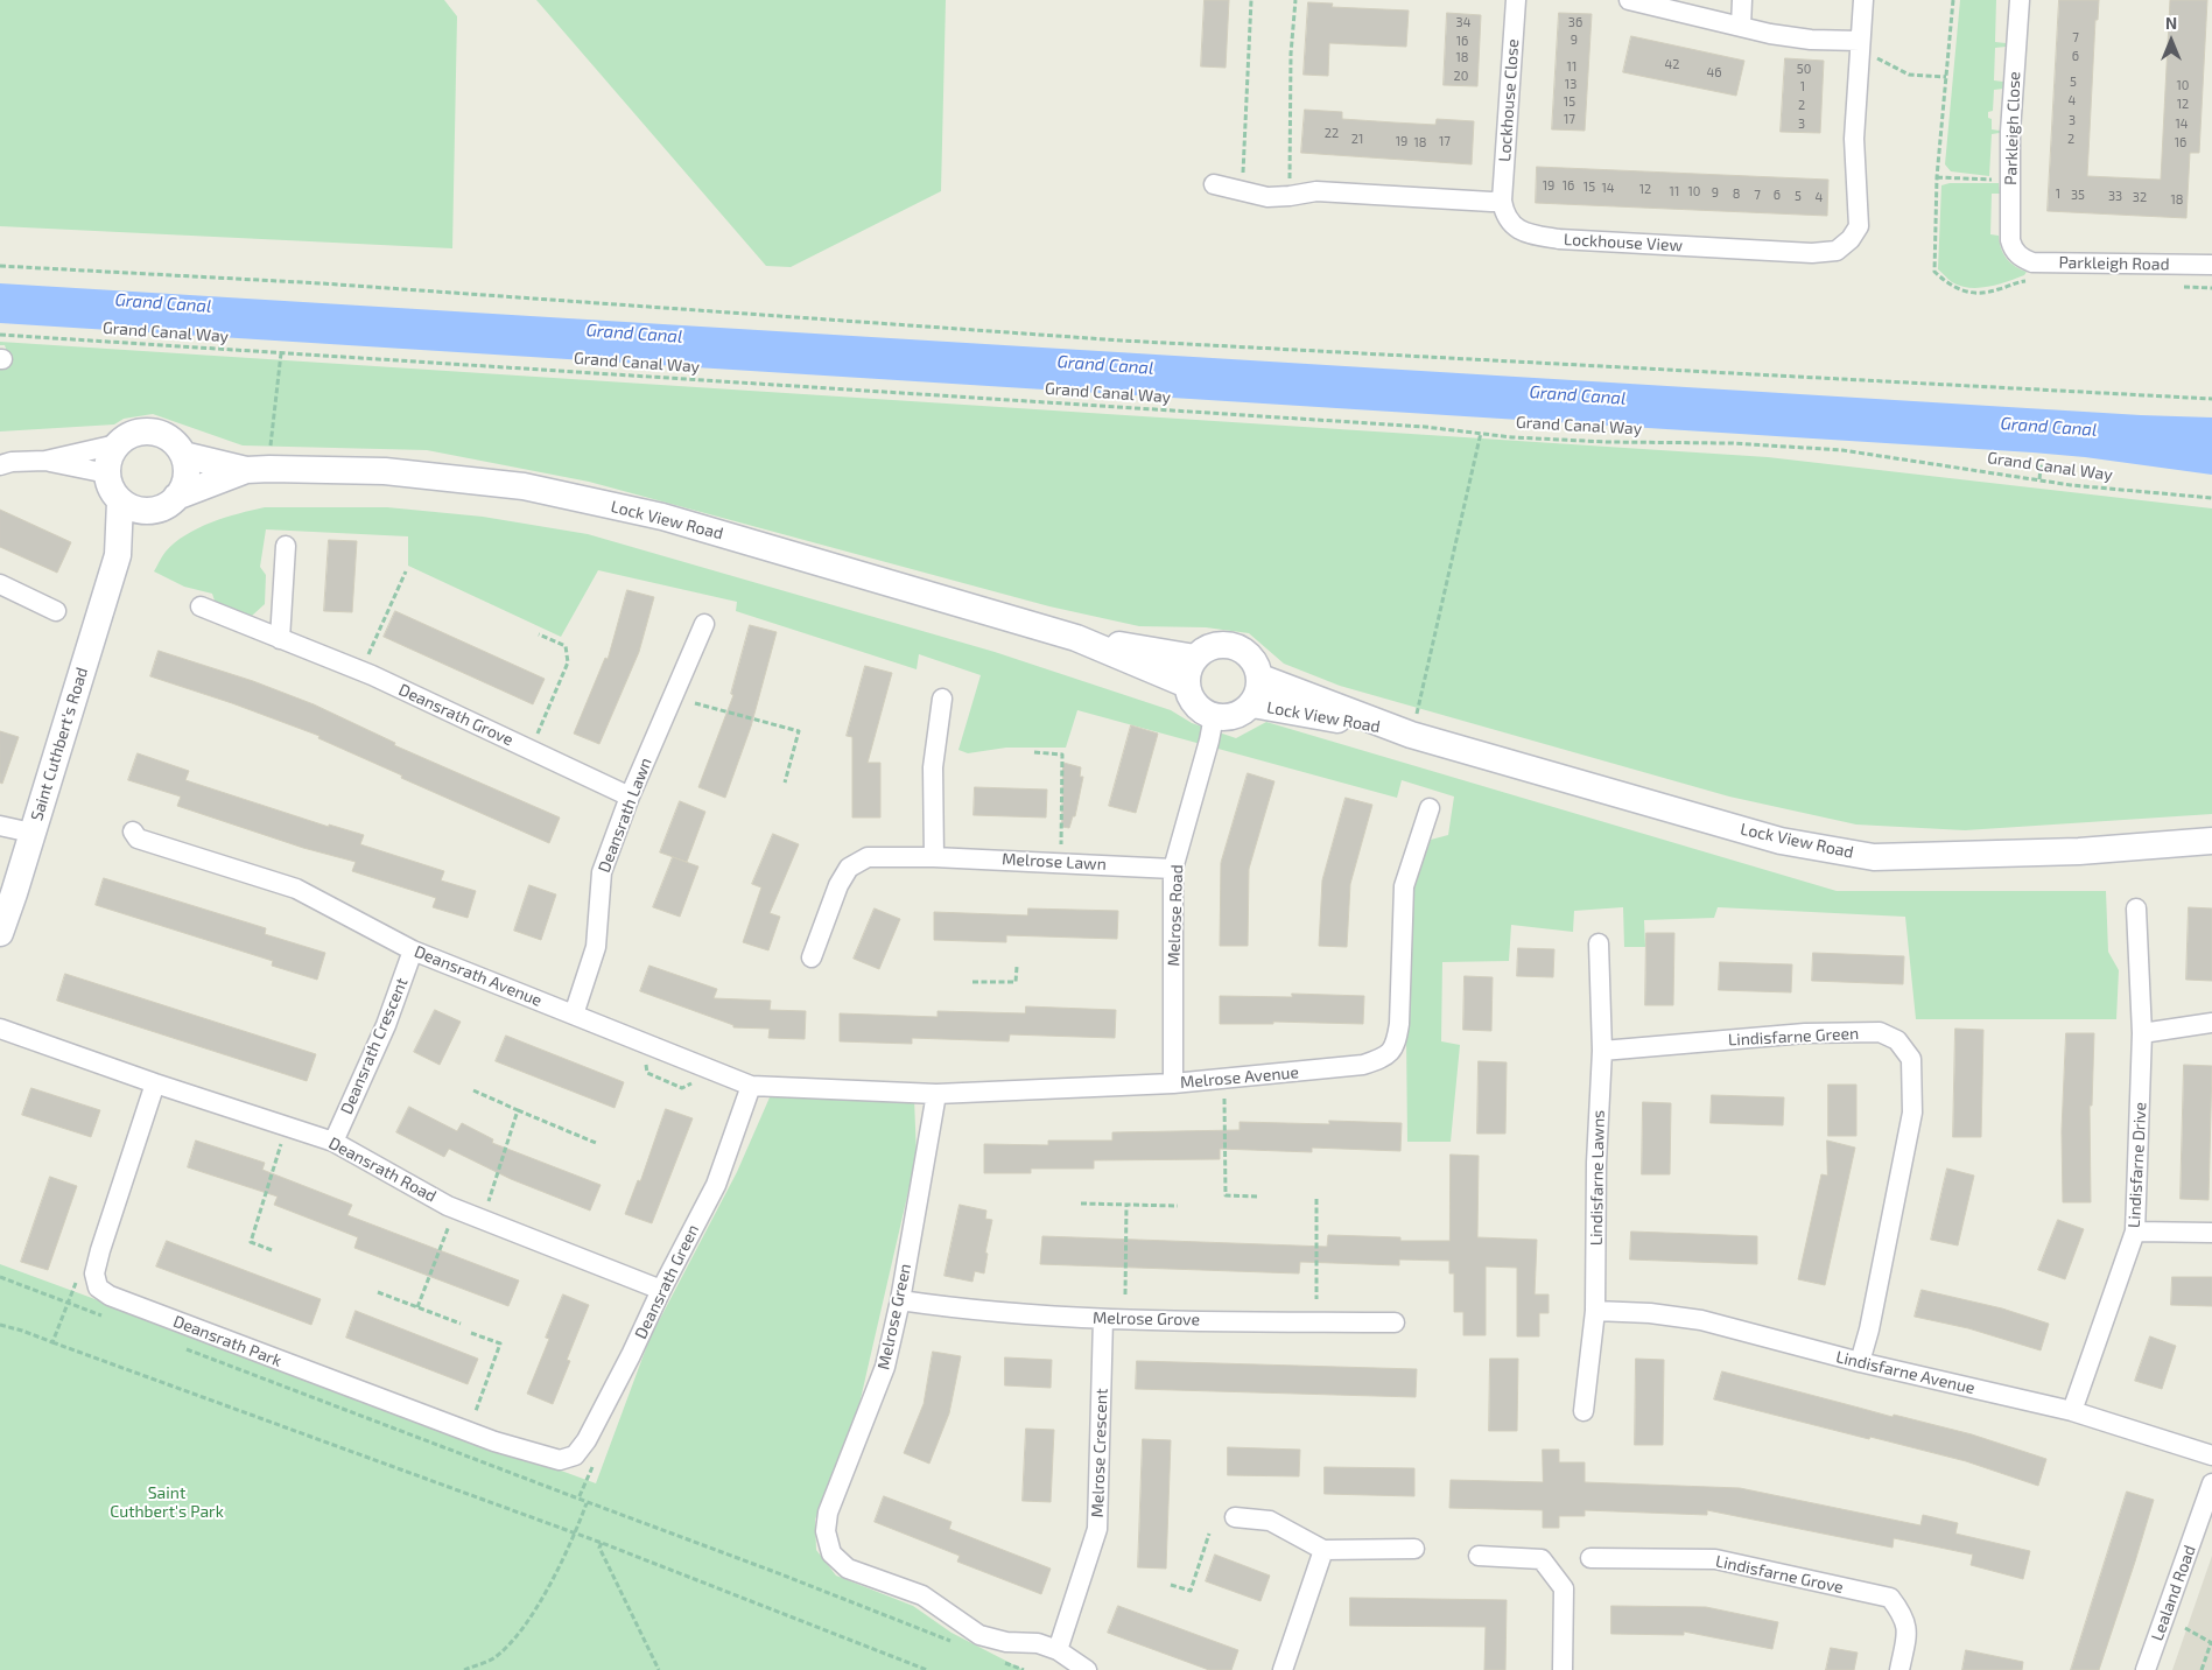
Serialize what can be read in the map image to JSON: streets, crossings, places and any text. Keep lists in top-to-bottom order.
{
  "streets": {
    "street": [
      "Lockhouse Close",
      "Parkleigh Close",
      "Lockhouse View",
      "Parkleigh Road",
      "Lock View Road",
      "Deansrath Grove",
      "Saint Cuthbert’s Road",
      "Deansrath Lawn",
      "Melrose Lawn",
      "Melrose Road",
      "Deansrath Avenue",
      "Lindisfarne Green",
      "Deansrath Crescent",
      "Melrose Avenue",
      "Lindisfarne Drive",
      "Deansrath Road",
      "Lindisfarne Lawns",
      "Deansrath Green",
      "Melrose Green",
      "Melrose Grove",
      "Deansrath Park",
      "Lindisfarne Avenue",
      "Melrose Crescent",
      "Lindisfarne Grove",
      "Lealand Road"
    ],
    "path": ["Grand Canal Way"]
  },
  "crossings": [
    ["Lockhouse Close", "Lockhouse View"],
    ["Parkleigh Close", "Parkleigh Road"],
    ["Lock View Road", "Saint Cuthbert’s Road"],
    ["Lock View Road", "Melrose Road"],
    ["Deansrath Grove", "Deansrath Lawn"],
    ["Deansrath Lawn", "Deansrath Avenue"],
    ["Melrose Lawn", "Melrose Road"],
    ["Melrose Road", "Melrose Avenue"],
    ["Deansrath Avenue", "Deansrath Crescent"],
    ["Deansrath Avenue", "Melrose Avenue"],
    ["Deansrath Avenue", "Deansrath Green"],
    ["Lindisfarne Green", "Lindisfarne Lawns"],
    ["Lindisfarne Green", "Lindisfarne Avenue"],
    ["Deansrath Crescent", "Deansrath Road"],
    ["Melrose Avenue", "Melrose Green"],
    ["Lindisfarne Drive", "Lindisfarne Avenue"],
    ["Deansrath Road", "Deansrath Green"],
    ["Deansrath Road", "Deansrath Park"],
    ["Lindisfarne Lawns", "Lindisfarne Avenue"],
    ["Deansrath Green", "Deansrath Park"],
    ["Melrose Green", "Melrose Grove"],
    ["Melrose Green", "Melrose Crescent"],
    ["Melrose Grove", "Melrose Crescent"]
  ],
  "water": ["Grand Canal"],
  "parks": ["Saint Cuthbert's Park"],
  "house_numbers": [
    "34",
    "36",
    "7",
    "9",
    "16",
    "6",
    "18",
    "42",
    "11",
    "50",
    "46",
    "20",
    "5",
    "13",
    "10",
    "1",
    "4",
    "15",
    "12",
    "2",
    "17",
    "3",
    "3",
    "14",
    "22",
    "21",
    "2",
    "19",
    "17",
    "18",
    "16",
    "19",
    "16",
    "15",
    "14",
    "12",
    "11",
    "10",
    "9",
    "8",
    "1",
    "7",
    "6",
    "35",
    "5",
    "33",
    "4",
    "32",
    "18"
  ],
  "north": "top"
}
